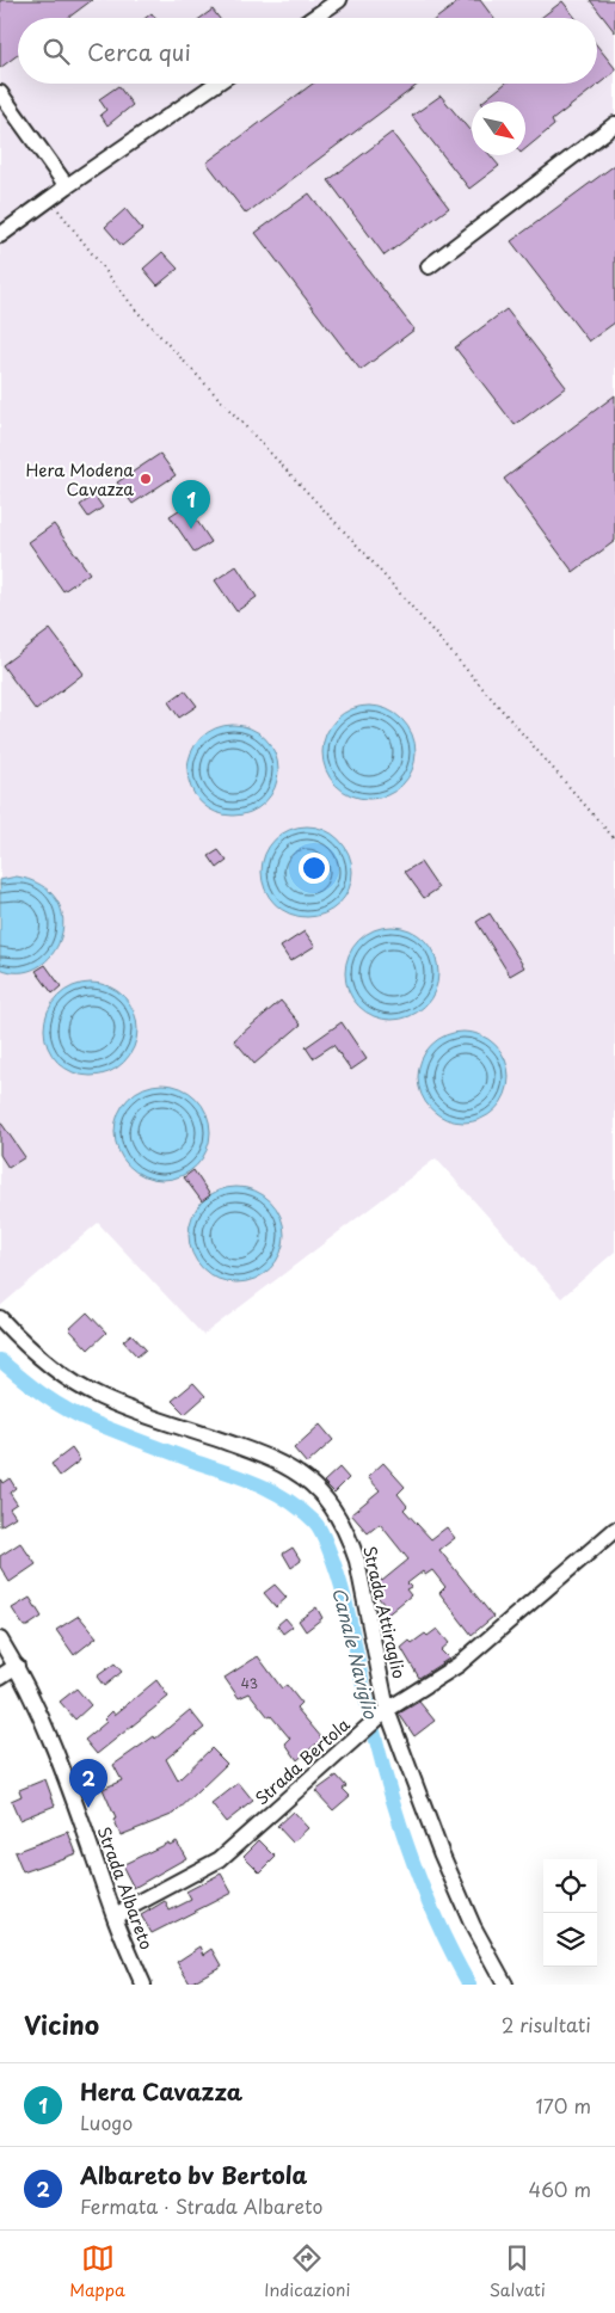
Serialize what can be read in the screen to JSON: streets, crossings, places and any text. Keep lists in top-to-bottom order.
{
  "streets": {
    "street": ["Strada Attiraglio", "Strada Bertola", "Strada Albareto"]
  },
  "crossings": [
    ["Strada Attiraglio", "Strada Bertola"],
    ["Strada Bertola", "Strada Albareto"]
  ],
  "water": ["Canale Naviglio"],
  "places": ["Hera Modena Cavazza"],
  "house_numbers": ["43"],
  "north": "bottom right",
  "page": {
    "search": "Cerca qui",
    "pins": ["1", "2"],
    "heading": ["Vicino", "2 risultati"],
    "list": [
      {
        "mark": "1",
        "name": "Hera Cavazza",
        "note": "Luogo",
        "value": "170 m"
      },
      {
        "mark": "2",
        "name": "Albareto bv Bertola",
        "note": "Fermata · Strada Albareto",
        "value": "460 m"
      }
    ],
    "nav": ["Mappa", "Indicazioni", "Salvati"]
  }
}
